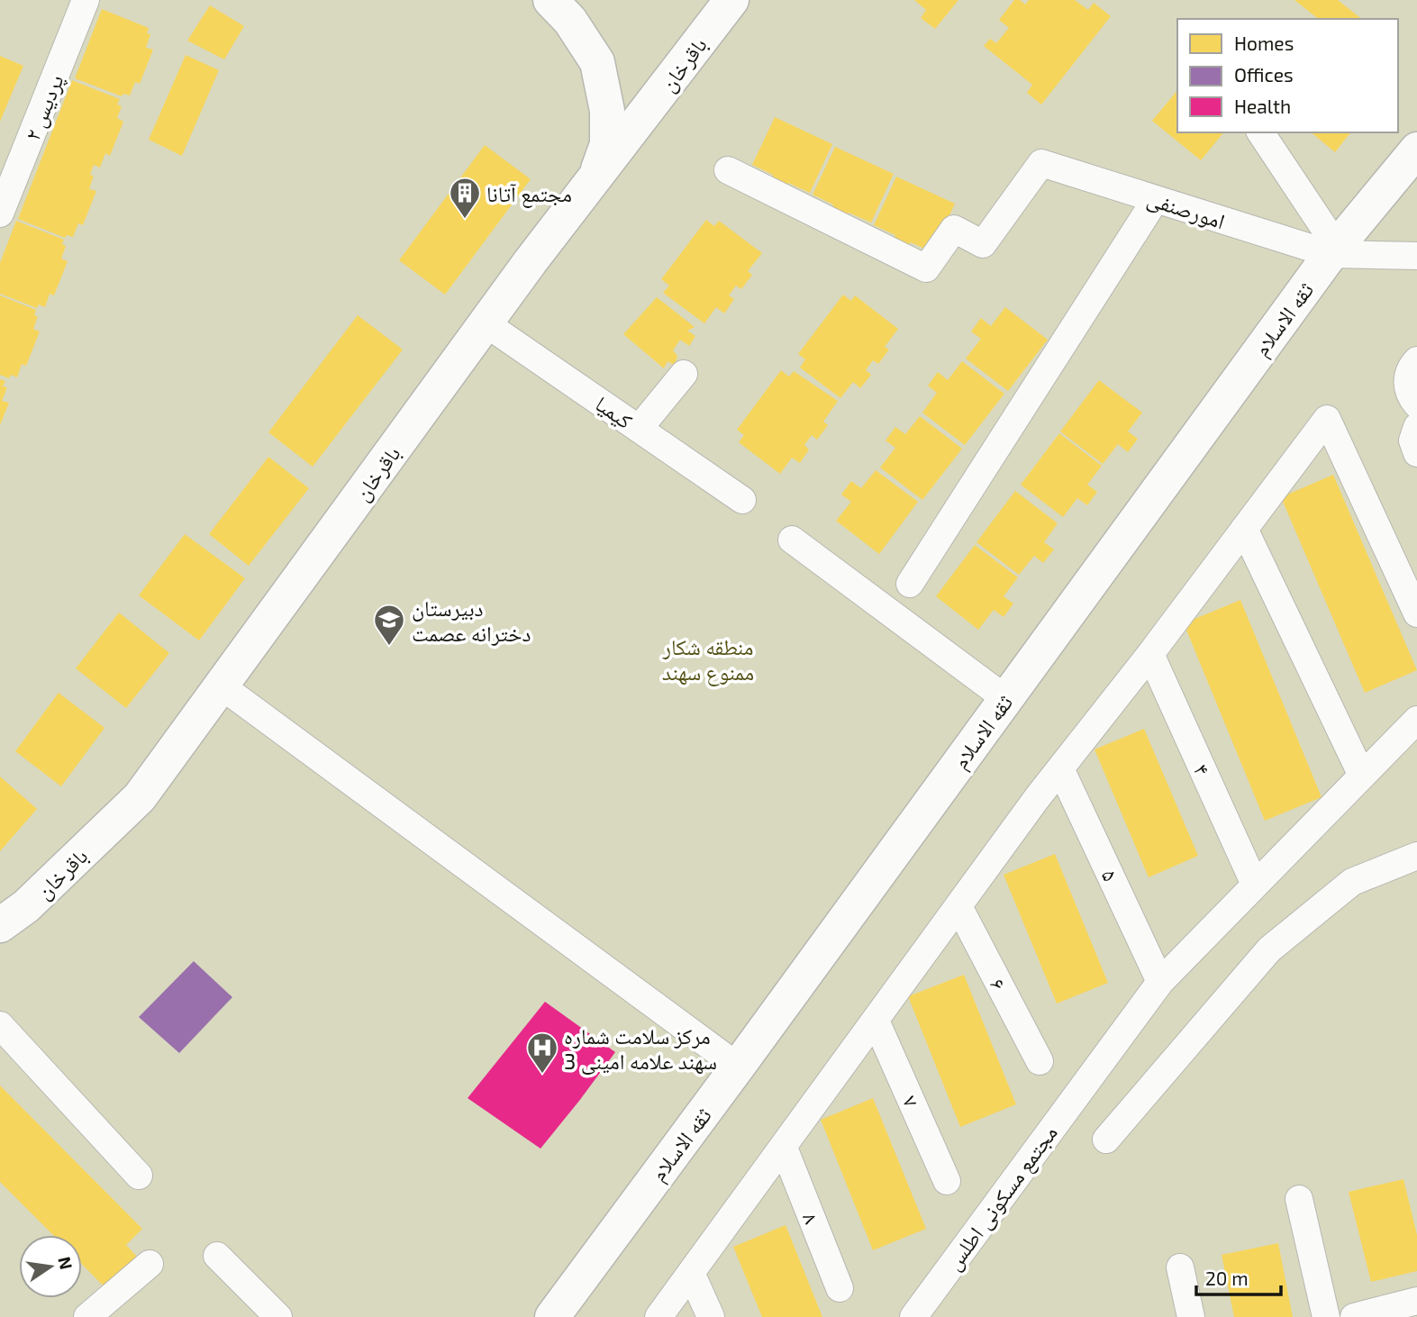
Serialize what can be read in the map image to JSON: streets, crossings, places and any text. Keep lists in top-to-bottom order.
{
  "streets": {
    "street": [
      "باقرخان",
      "پردیس ۲",
      "امورصنفی",
      "ثقه الاسلام",
      "کیمیا",
      "۴",
      "۵",
      "۶",
      "۷",
      "مجتمع مسکونی اطلس",
      "۸"
    ]
  },
  "crossings": [
    ["باقرخان", "کیمیا"],
    ["امورصنفی", "ثقه الاسلام"],
    ["۴", "مجتمع مسکونی اطلس"],
    ["۵", "مجتمع مسکونی اطلس"]
  ],
  "parks": ["منطقه شکار ممنوع سهند"],
  "places": {
    "building": ["مجتمع آتانا"],
    "school or university": ["دبیرستان دخترانه عصمت"],
    "hospital": ["مرکز سلامت شماره 3 سهند علامه امینی"]
  },
  "legend": ["Homes", "Offices", "Health"],
  "scale_bar": "20 m",
  "north": "right"
}
